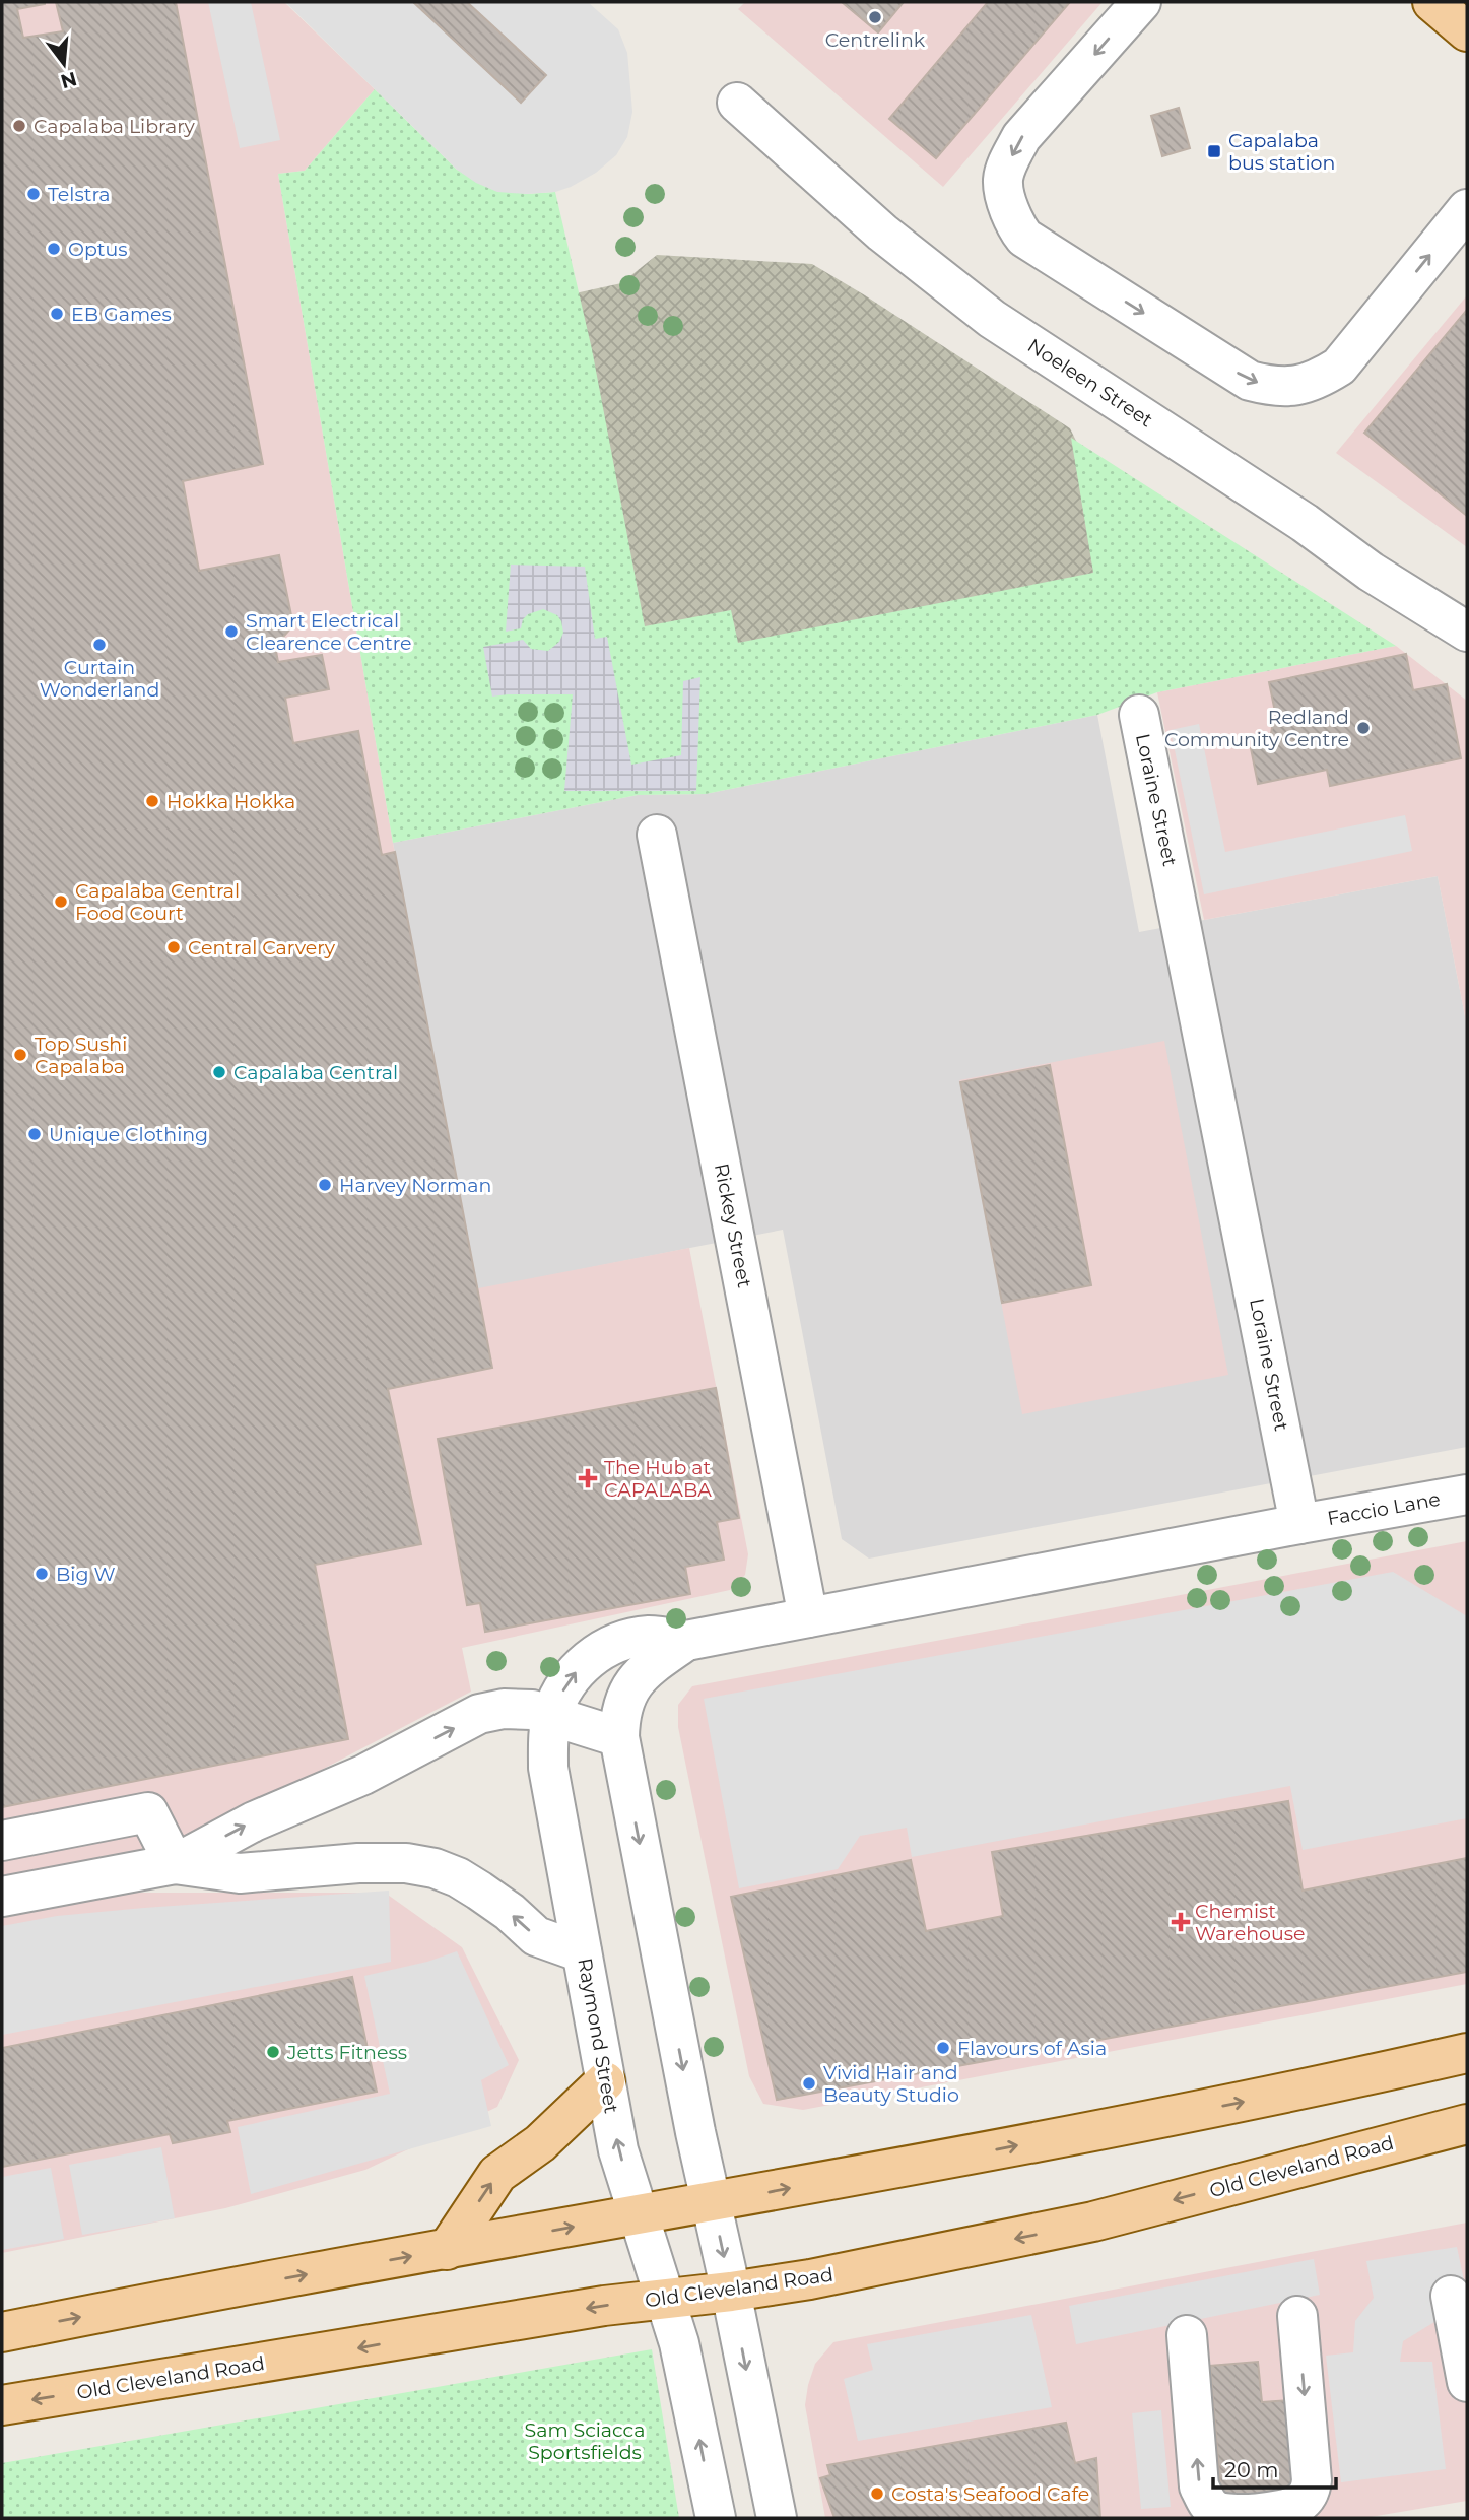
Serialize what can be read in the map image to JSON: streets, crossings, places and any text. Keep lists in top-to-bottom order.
{
  "streets": {
    "main road": ["Old Cleveland Road"],
    "street": [
      "Noeleen Street",
      "Loraine Street",
      "Rickey Street",
      "Faccio Lane",
      "Raymond Street"
    ]
  },
  "crossings": [
    ["Loraine Street", "Faccio Lane"],
    ["Rickey Street", "Raymond Street"],
    ["Raymond Street", "Old Cleveland Road"]
  ],
  "parks": ["Sam Sciacca Sportsfields"],
  "places": {
    "other": [
      "Centrelink",
      "Capalaba Library",
      "Telstra",
      "Optus",
      "EB Games",
      "Smart Electrical Clearence Centre",
      "Curtain Wonderland",
      "Redland Community Centre",
      "Hokka Hokka",
      "Capalaba Central Food Court",
      "Central Carvery",
      "Top Sushi Capalaba",
      "Capalaba Central",
      "Unique Clothing",
      "Harvey Norman",
      "Big W",
      "Flavours of Asia",
      "Jetts Fitness",
      "Vivid Hair and Beauty Studio",
      "Costa's Seafood Cafe"
    ],
    "transit": ["Capalaba bus station"],
    "health": ["The Hub at CAPALABA", "Chemist Warehouse"]
  },
  "scale_bar": "20 m",
  "north": "bottom"
}
